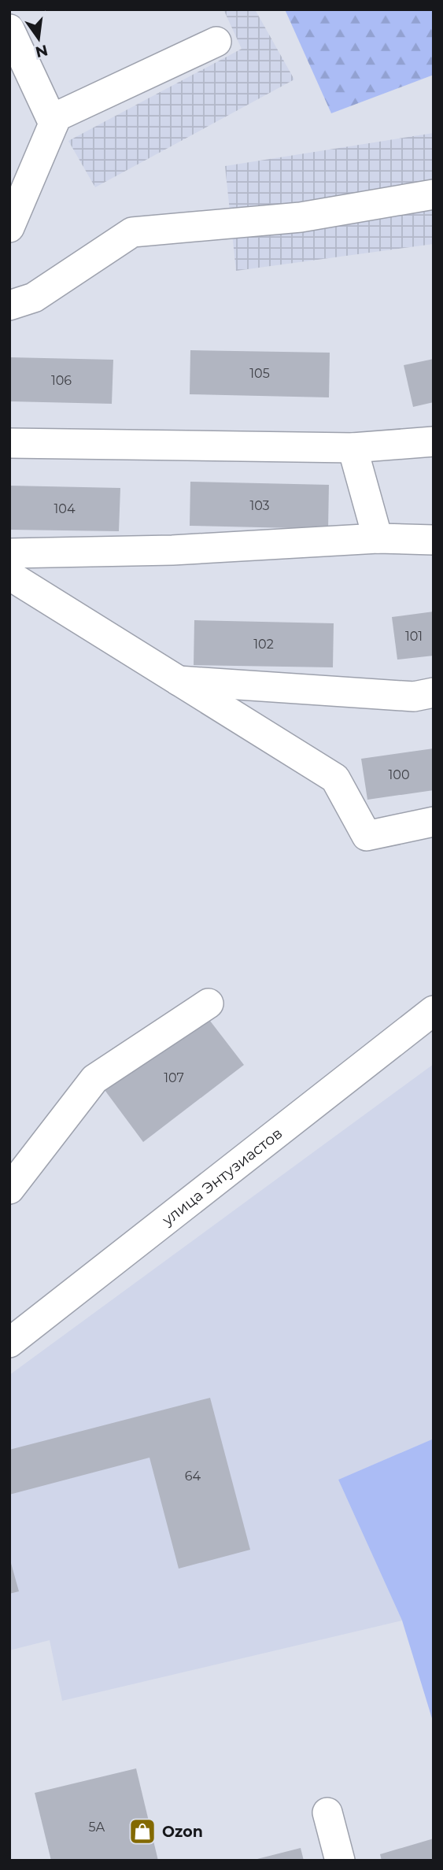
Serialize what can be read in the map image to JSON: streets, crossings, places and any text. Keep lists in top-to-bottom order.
{
  "streets": {
    "street": ["улица Энтузиастов"]
  },
  "places": {
    "shop": ["Ozon"]
  },
  "house_numbers": [
    "105",
    "106",
    "103",
    "104",
    "101",
    "102",
    "100",
    "107",
    "64",
    "5А"
  ],
  "north": "bottom"
}
